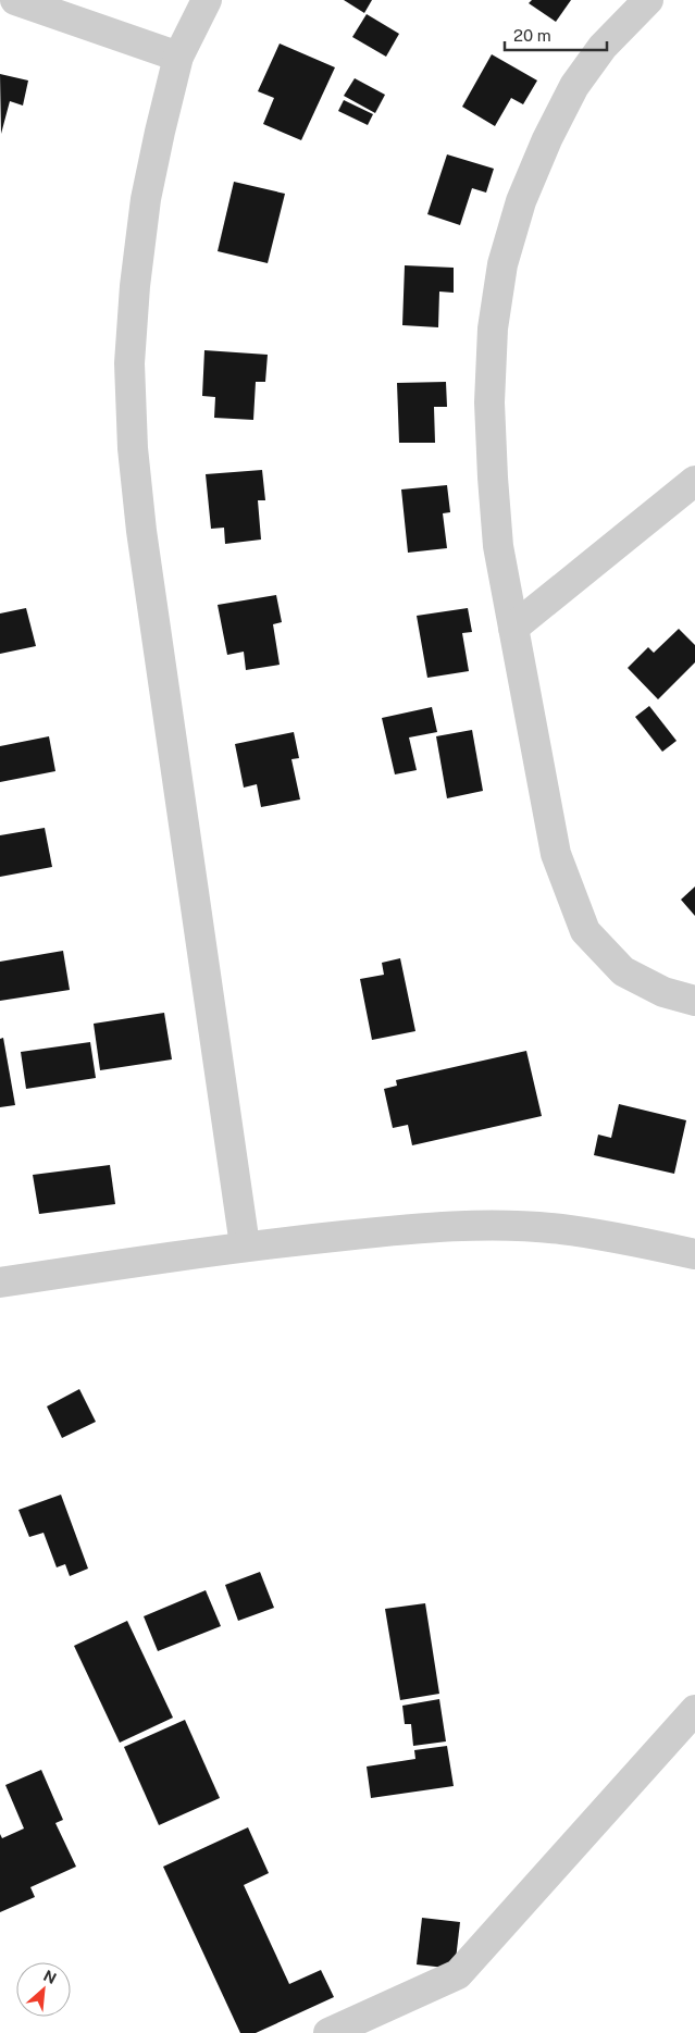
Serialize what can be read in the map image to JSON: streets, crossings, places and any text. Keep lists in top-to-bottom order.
{
  "scale_bar": "20 m",
  "north": "top right"
}
